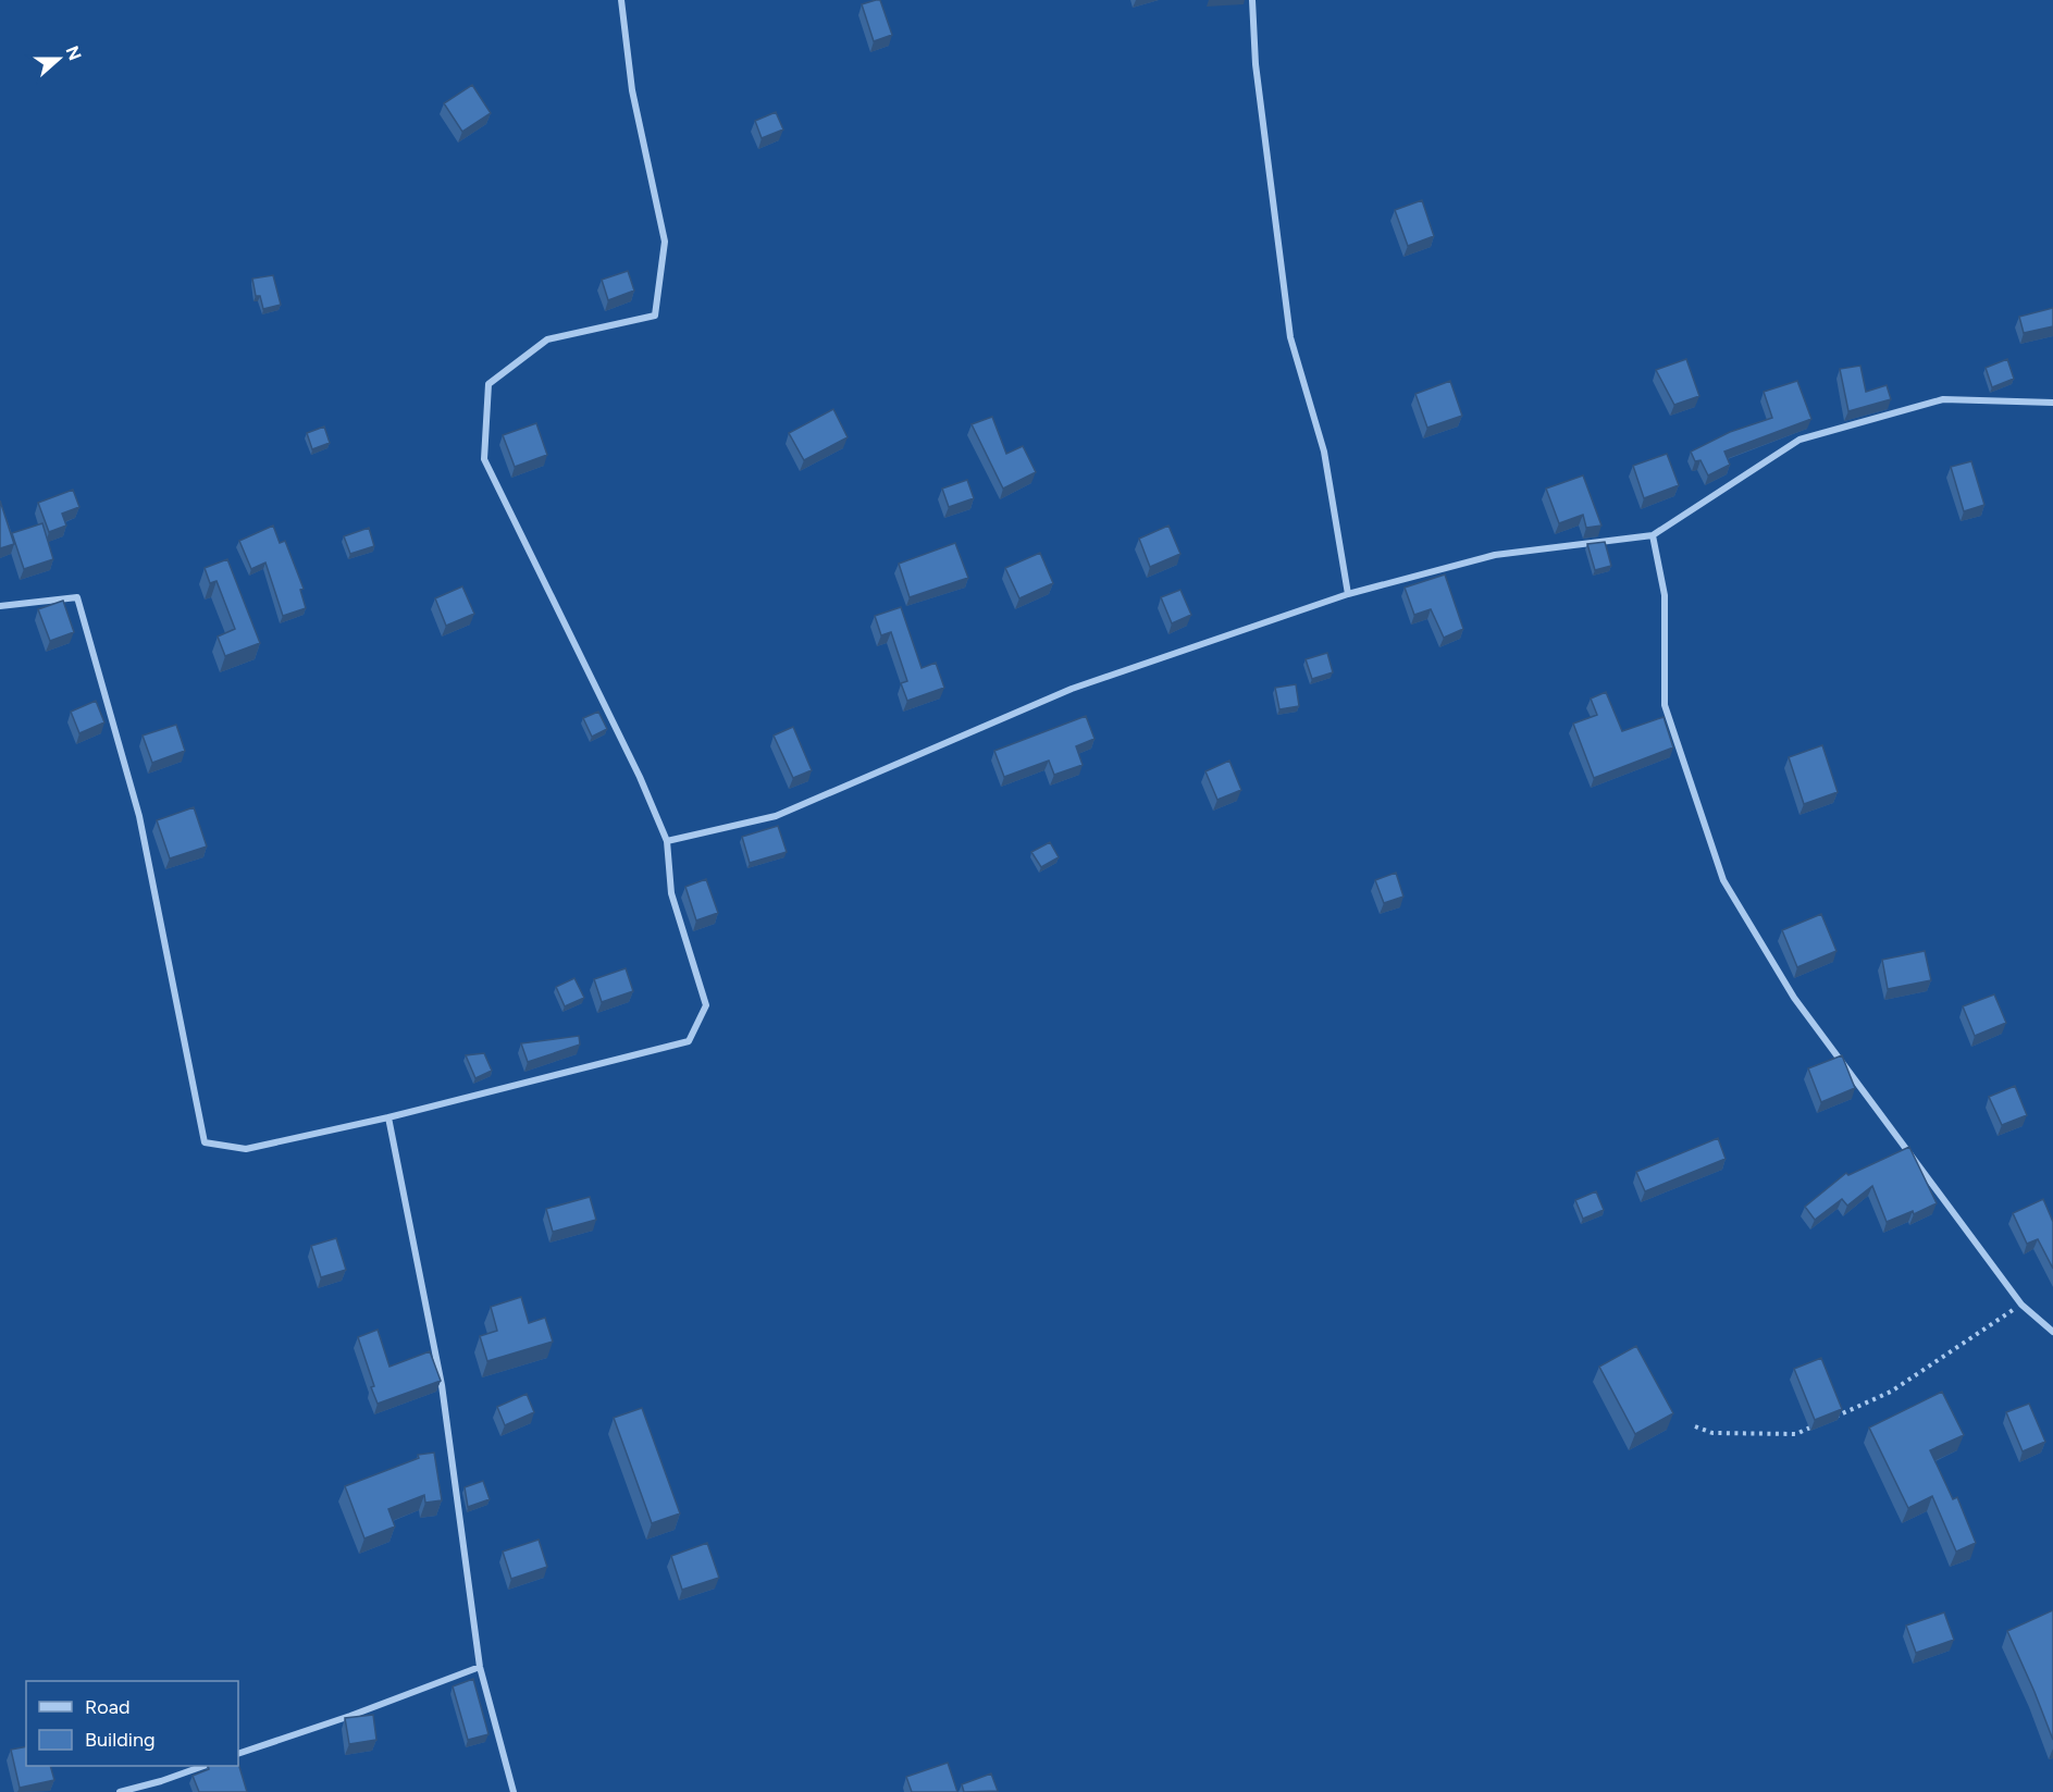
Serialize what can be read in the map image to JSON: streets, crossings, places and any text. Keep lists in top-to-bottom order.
{
  "legend": ["Road", "Building"],
  "north": "right"
}
